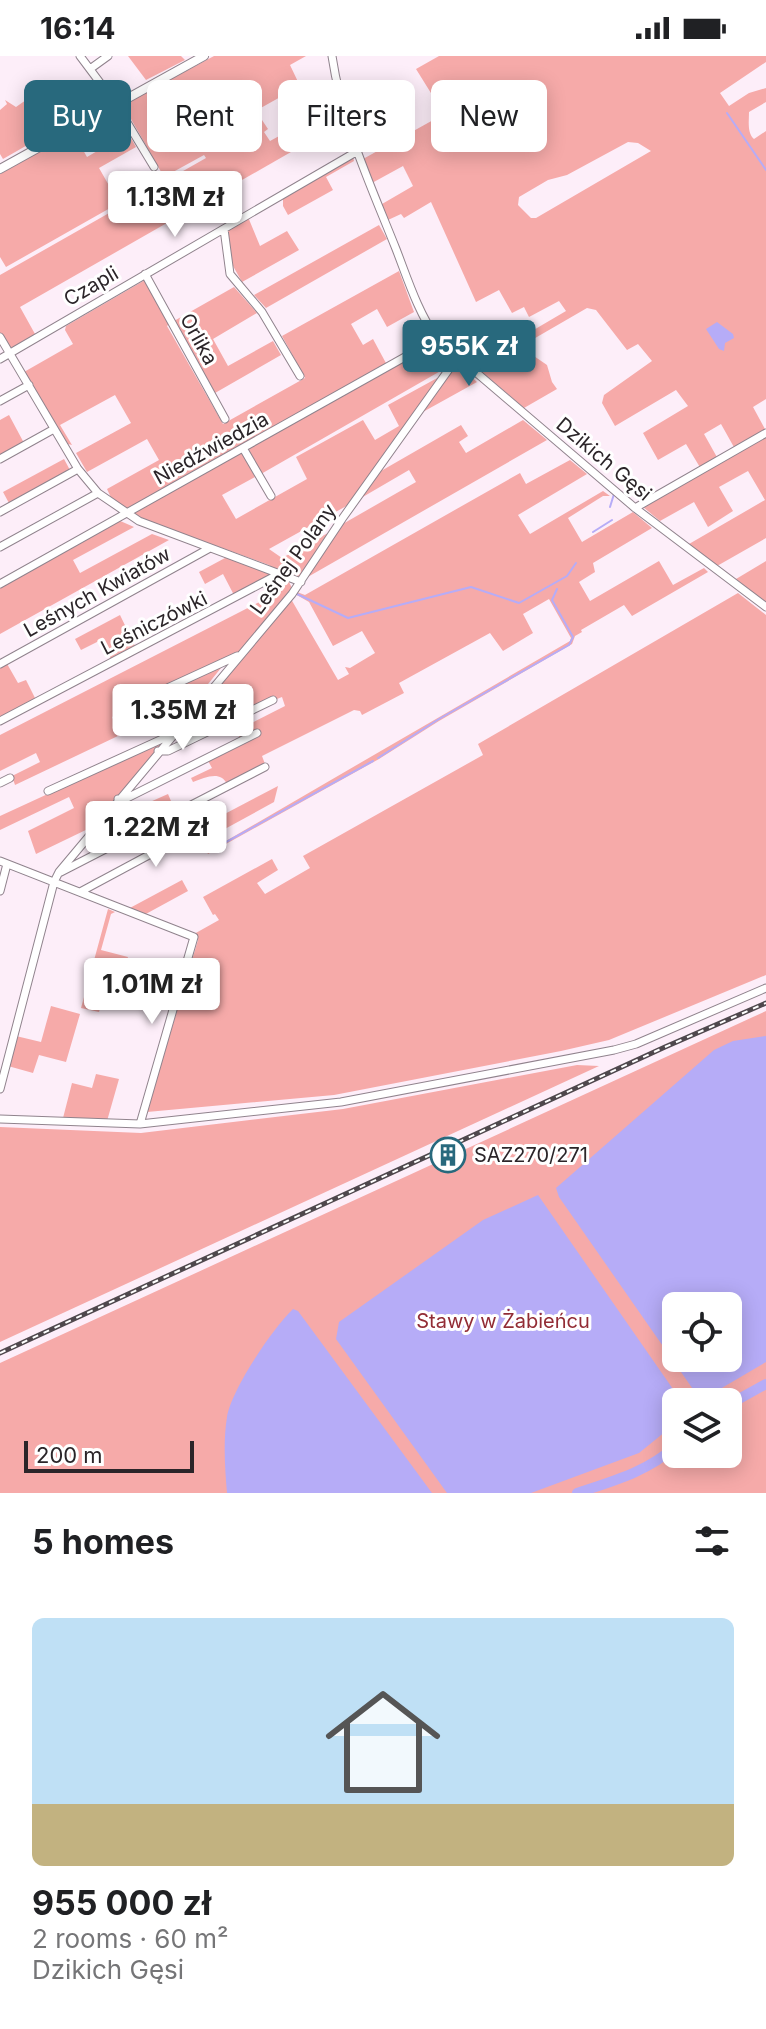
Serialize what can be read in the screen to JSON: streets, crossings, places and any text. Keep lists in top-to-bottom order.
{
  "streets": {
    "street": [
      "Czapli",
      "Orlika",
      "Niedźwiedzia",
      "Dzikich Gęsi",
      "Leśnej Polany",
      "Leśnych Kwiatów",
      "Leśniczówki"
    ]
  },
  "crossings": [
    ["Czapli", "Orlika"],
    ["Czapli", "Dzikich Gęsi"],
    ["Niedźwiedzia", "Dzikich Gęsi"],
    ["Dzikich Gęsi", "Leśnej Polany"]
  ],
  "parks": ["Stawy w Żabieńcu"],
  "places": {
    "building": ["SAZ270/271"]
  },
  "scale_bar": "200 m",
  "page": {
    "status": "16:14",
    "chip": [
      "Buy",
      "Rent",
      "Filters",
      "New"
    ],
    "price": [
      "1.13M zł",
      "955K zł",
      "1.35M zł",
      "1.22M zł",
      "1.01M zł"
    ],
    "scale": "200 m",
    "heading": "5 homes",
    "list": [
      {
        "name": "955 000 zł",
        "note": "2 rooms · 60 m² · Dzikich Gęsi"
      }
    ]
  }
}
